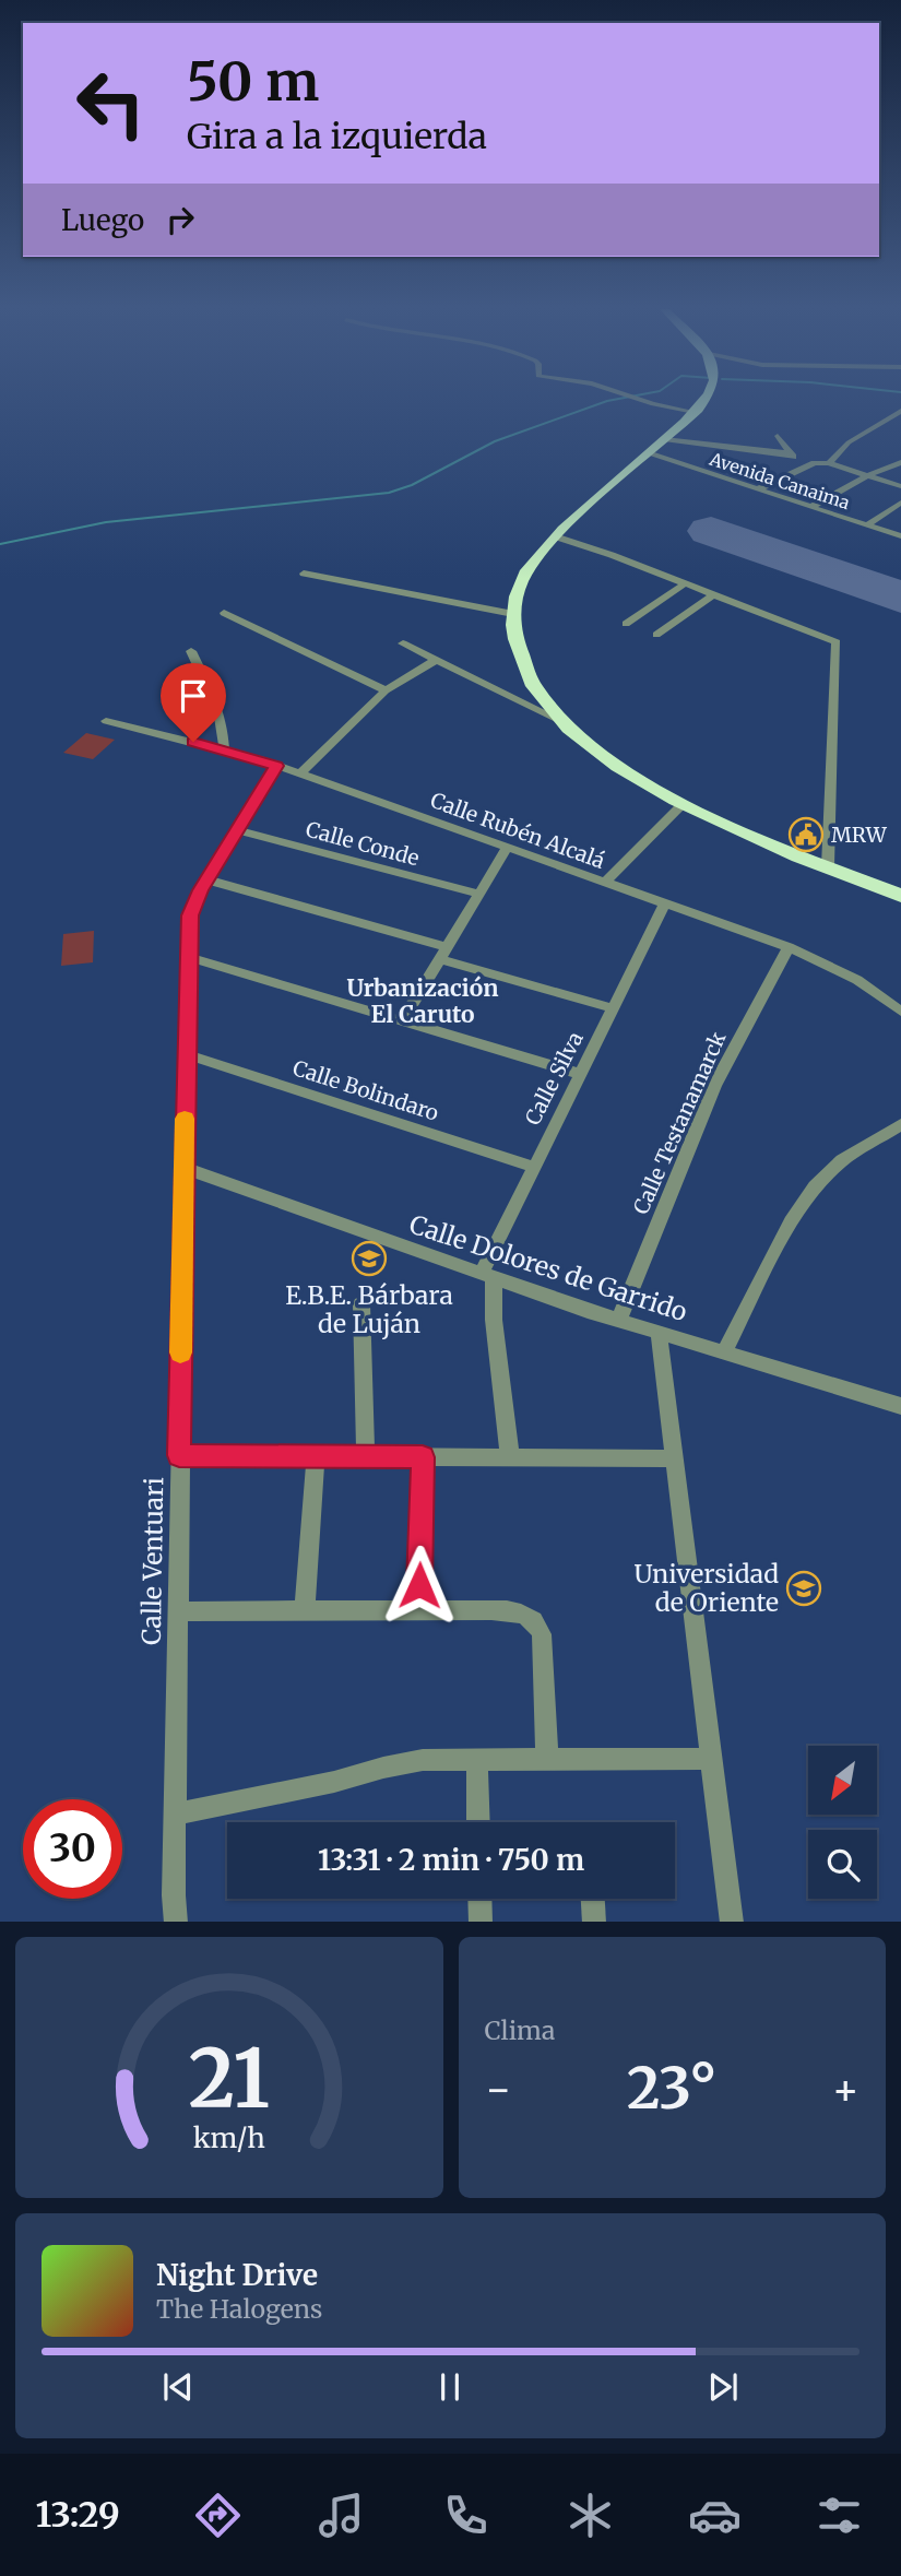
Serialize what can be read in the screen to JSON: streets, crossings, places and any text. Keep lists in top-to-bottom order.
{
  "streets": {
    "street": [
      "Avenida Canaima",
      "Calle Rubén Alcalá",
      "Calle Conde",
      "Calle Silva",
      "Calle Bolindaro",
      "Calle Testanamarck",
      "Calle Dolores de Garrido",
      "Calle Ventuari"
    ]
  },
  "crossings": [
    ["Calle Rubén Alcalá", "Calle Silva"],
    ["Calle Rubén Alcalá", "Calle Testanamarck"],
    ["Calle Rubén Alcalá", "Calle Ventuari"],
    ["Calle Conde", "Calle Ventuari"],
    ["Calle Silva", "Calle Bolindaro"],
    ["Calle Silva", "Calle Dolores de Garrido"],
    ["Calle Bolindaro", "Calle Ventuari"],
    ["Calle Testanamarck", "Calle Dolores de Garrido"],
    ["Calle Dolores de Garrido", "Calle Ventuari"]
  ],
  "districts": ["Urbanización El Caruto"],
  "places": {
    "public building": ["MRW"],
    "school or university": ["E.B.E. Bárbara de Luján", "Universidad de Oriente"]
  },
  "north": "bottom left",
  "page": {
    "turn": ["50 m", "Gira a la izquierda"],
    "then": "Luego",
    "limit": "30",
    "trip": "13:31 · 2 min · 750 m",
    "tile": "Clima",
    "heat": ["−", "23°", "+"],
    "song": ["Night Drive", "The Halogens"],
    "tabs": "13:29",
    "gauge": ["21", "km/h"]
  }
}
